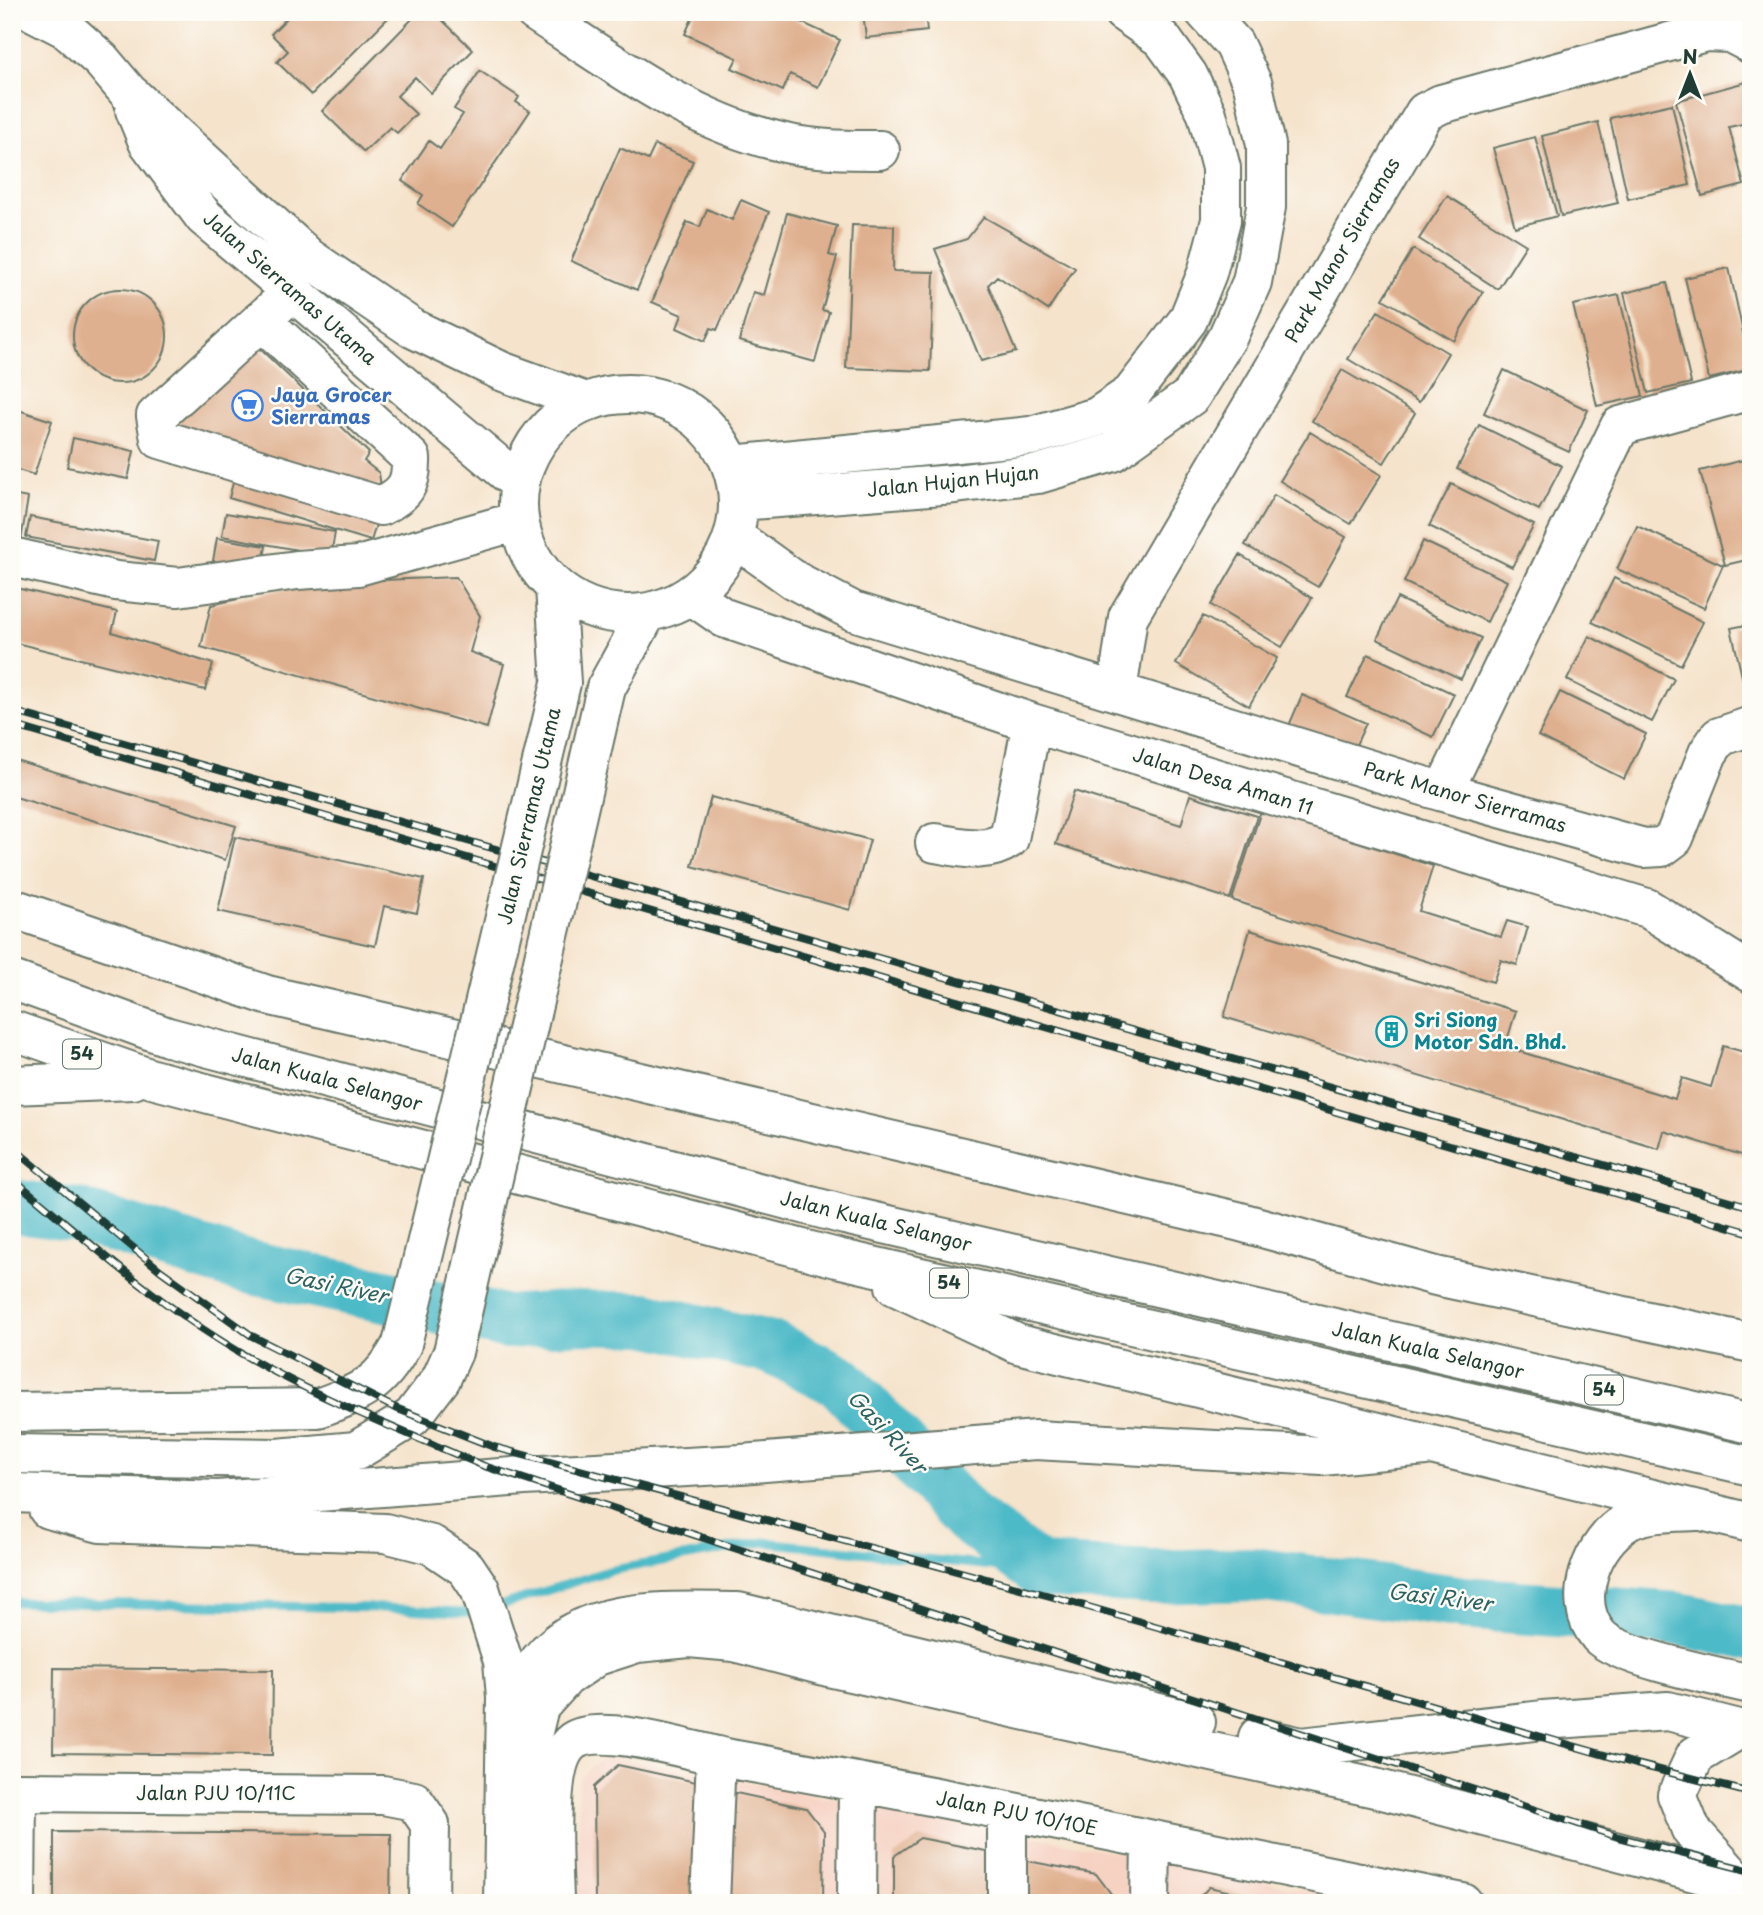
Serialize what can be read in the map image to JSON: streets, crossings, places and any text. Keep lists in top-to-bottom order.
{
  "streets": {
    "main road": [
      "Park Manor Sierramas",
      "Jalan Sierramas Utama",
      "Jalan Hujan Hujan",
      "Jalan Desa Aman 11",
      "54",
      "Jalan Kuala Selangor",
      "Jalan PJU 10/11C",
      "Jalan PJU 10/10E"
    ]
  },
  "crossings": [
    ["Park Manor Sierramas", "Jalan Sierramas Utama"],
    ["Park Manor Sierramas", "Jalan Hujan Hujan"],
    ["Park Manor Sierramas", "Jalan Desa Aman 11"],
    ["Jalan Sierramas Utama", "Jalan Hujan Hujan"],
    ["Jalan Sierramas Utama", "Jalan Desa Aman 11"],
    ["Jalan Hujan Hujan", "Jalan Desa Aman 11"]
  ],
  "water": ["Gasi River"],
  "places": {
    "supermarket": ["Jaya Grocer Sierramas"],
    "building": ["Sri Siong Motor Sdn. Bhd."]
  },
  "north": "top"
}
